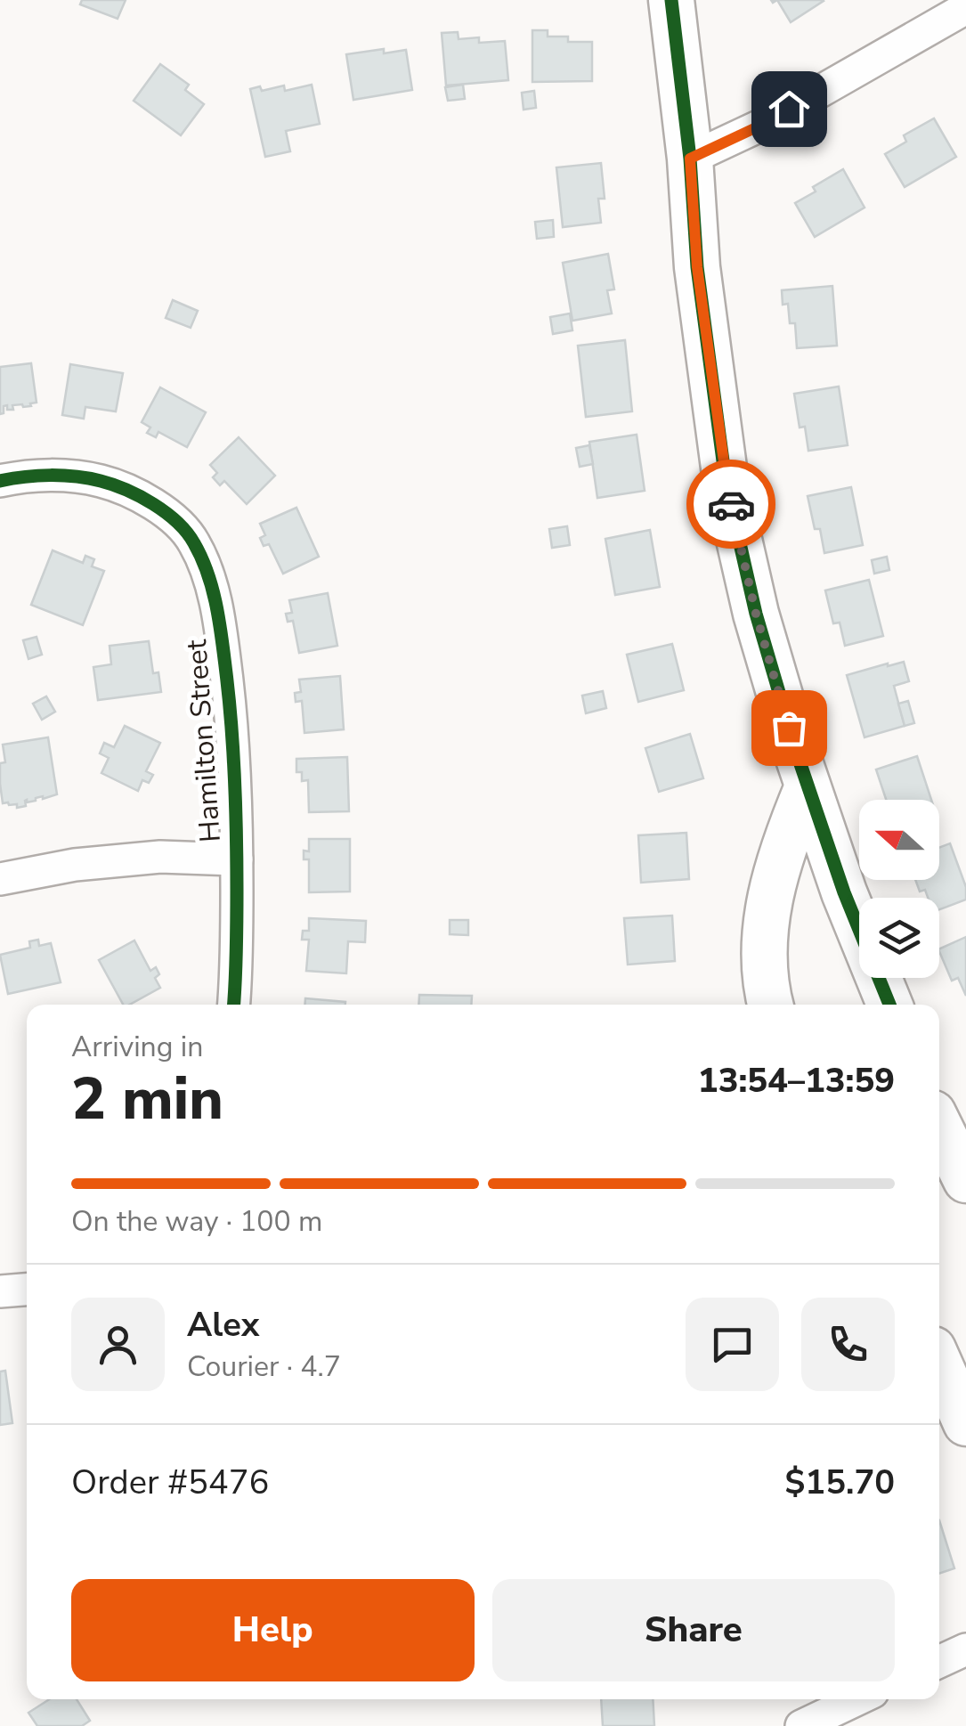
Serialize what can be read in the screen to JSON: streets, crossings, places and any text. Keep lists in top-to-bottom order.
{
  "streets": {
    "street": ["Hamilton Street"]
  },
  "north": "left",
  "page": {
    "heading": ["2 min", "Arriving in", "13:54–13:59"],
    "panel": [
      "Alex",
      "Courier · 4.7",
      "Order #5476",
      "$15.70"
    ],
    "bar": "On the way · 100 m",
    "buttons": ["Help", "Share"]
  }
}
